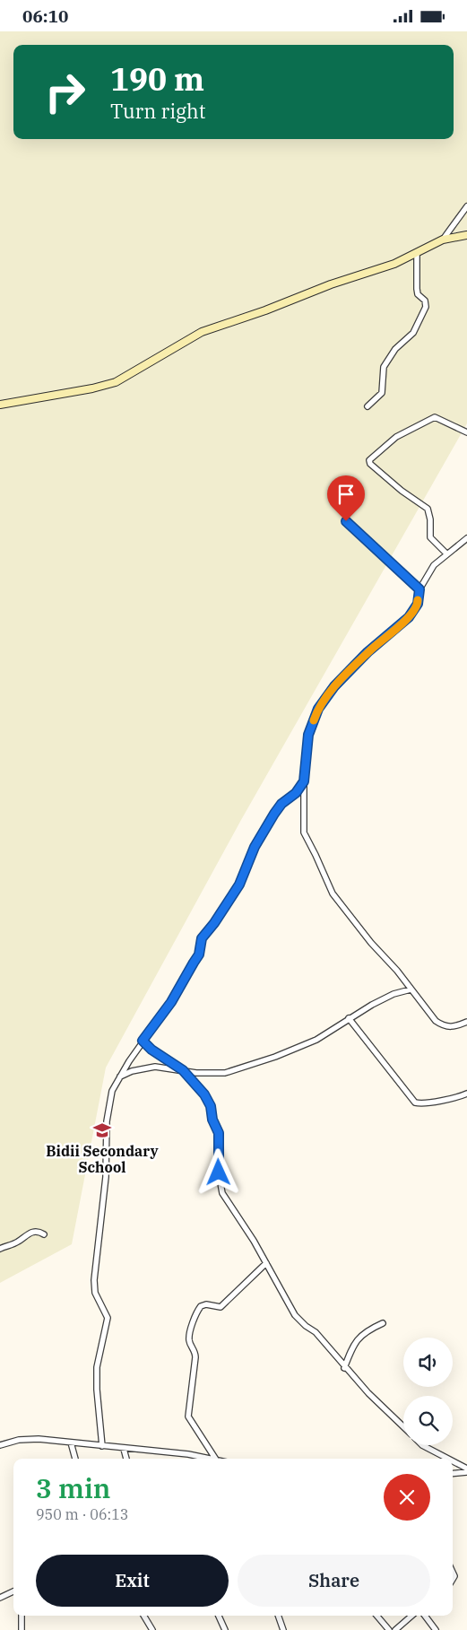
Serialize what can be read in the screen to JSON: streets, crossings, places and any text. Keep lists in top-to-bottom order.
{
  "places": {
    "school or university": ["Bidii Secondary School"]
  },
  "page": {
    "status": "06:10",
    "turn": ["190 m", "Turn right"],
    "heading": ["3 min", "950 m · 06:13"],
    "buttons": ["Exit", "Share"]
  }
}
